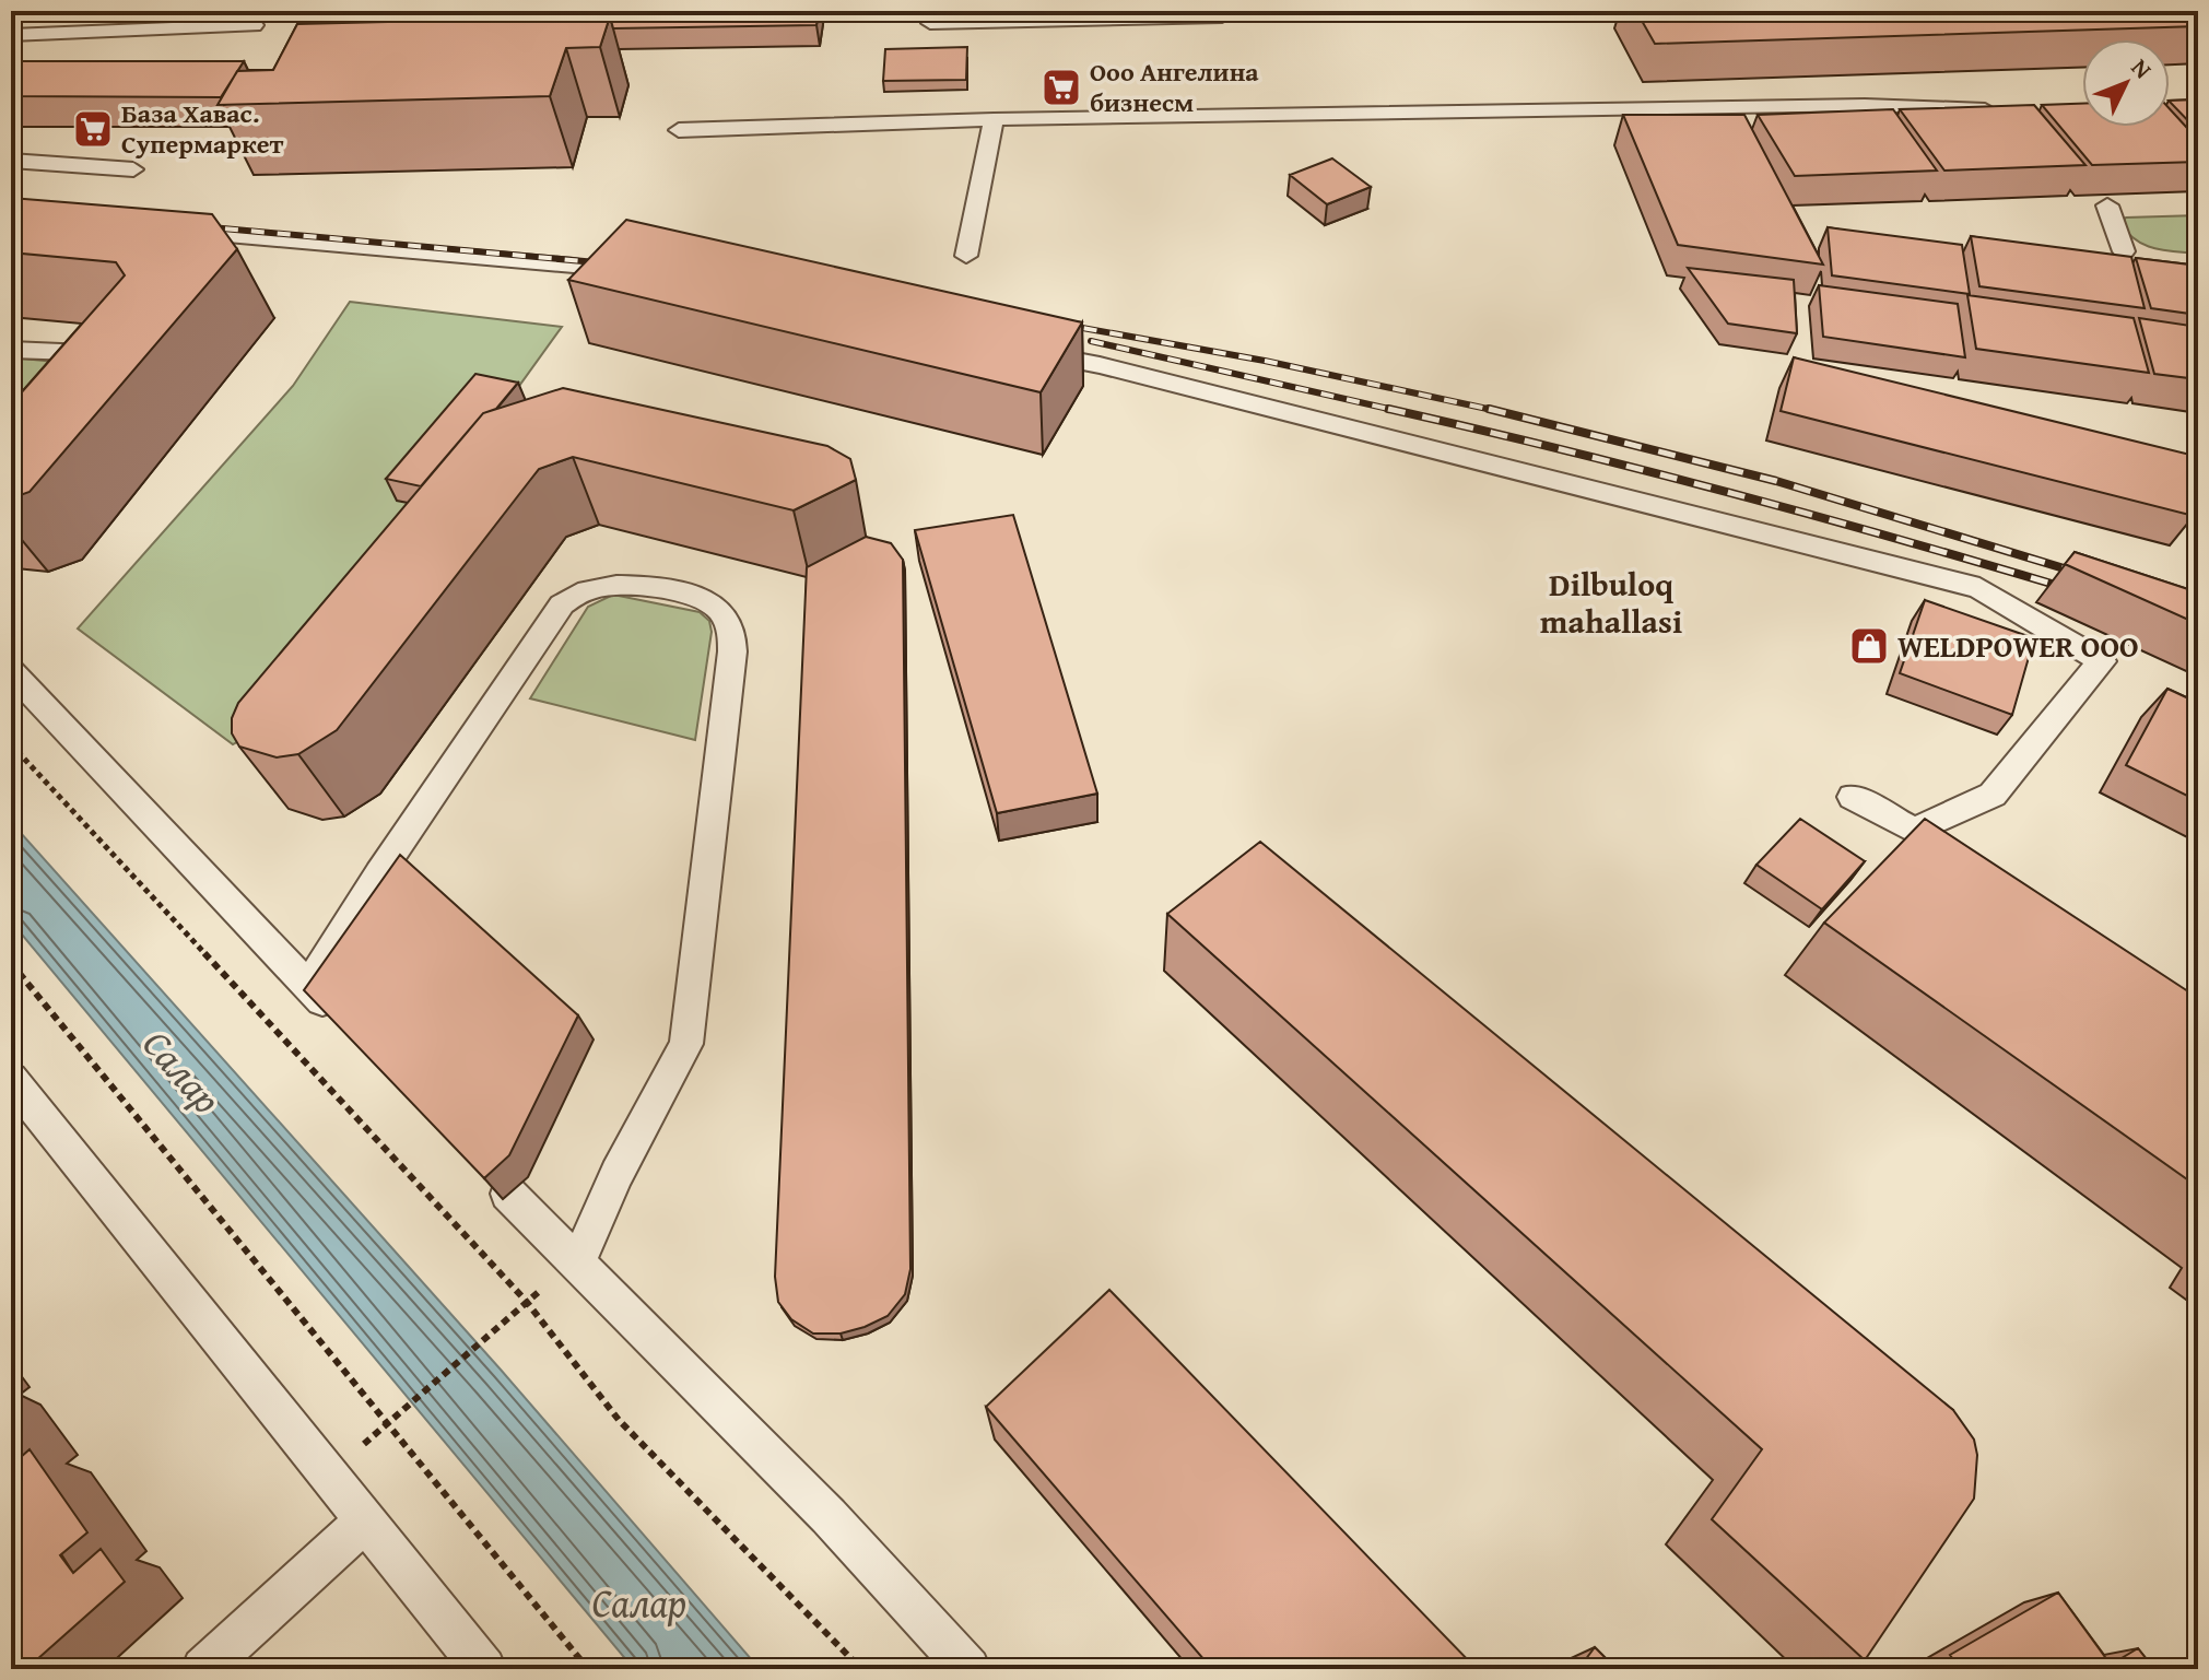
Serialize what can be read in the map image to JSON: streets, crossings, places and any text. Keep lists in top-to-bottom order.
{
  "districts": ["Dilbuloq mahallasi"],
  "water": ["Салар"],
  "places": {
    "supermarket": ["Ооо Ангелина бизнесм", "База Хавас. Супермаркет"],
    "shop": ["WELDPOWER ООО"]
  },
  "north": "top right"
}
